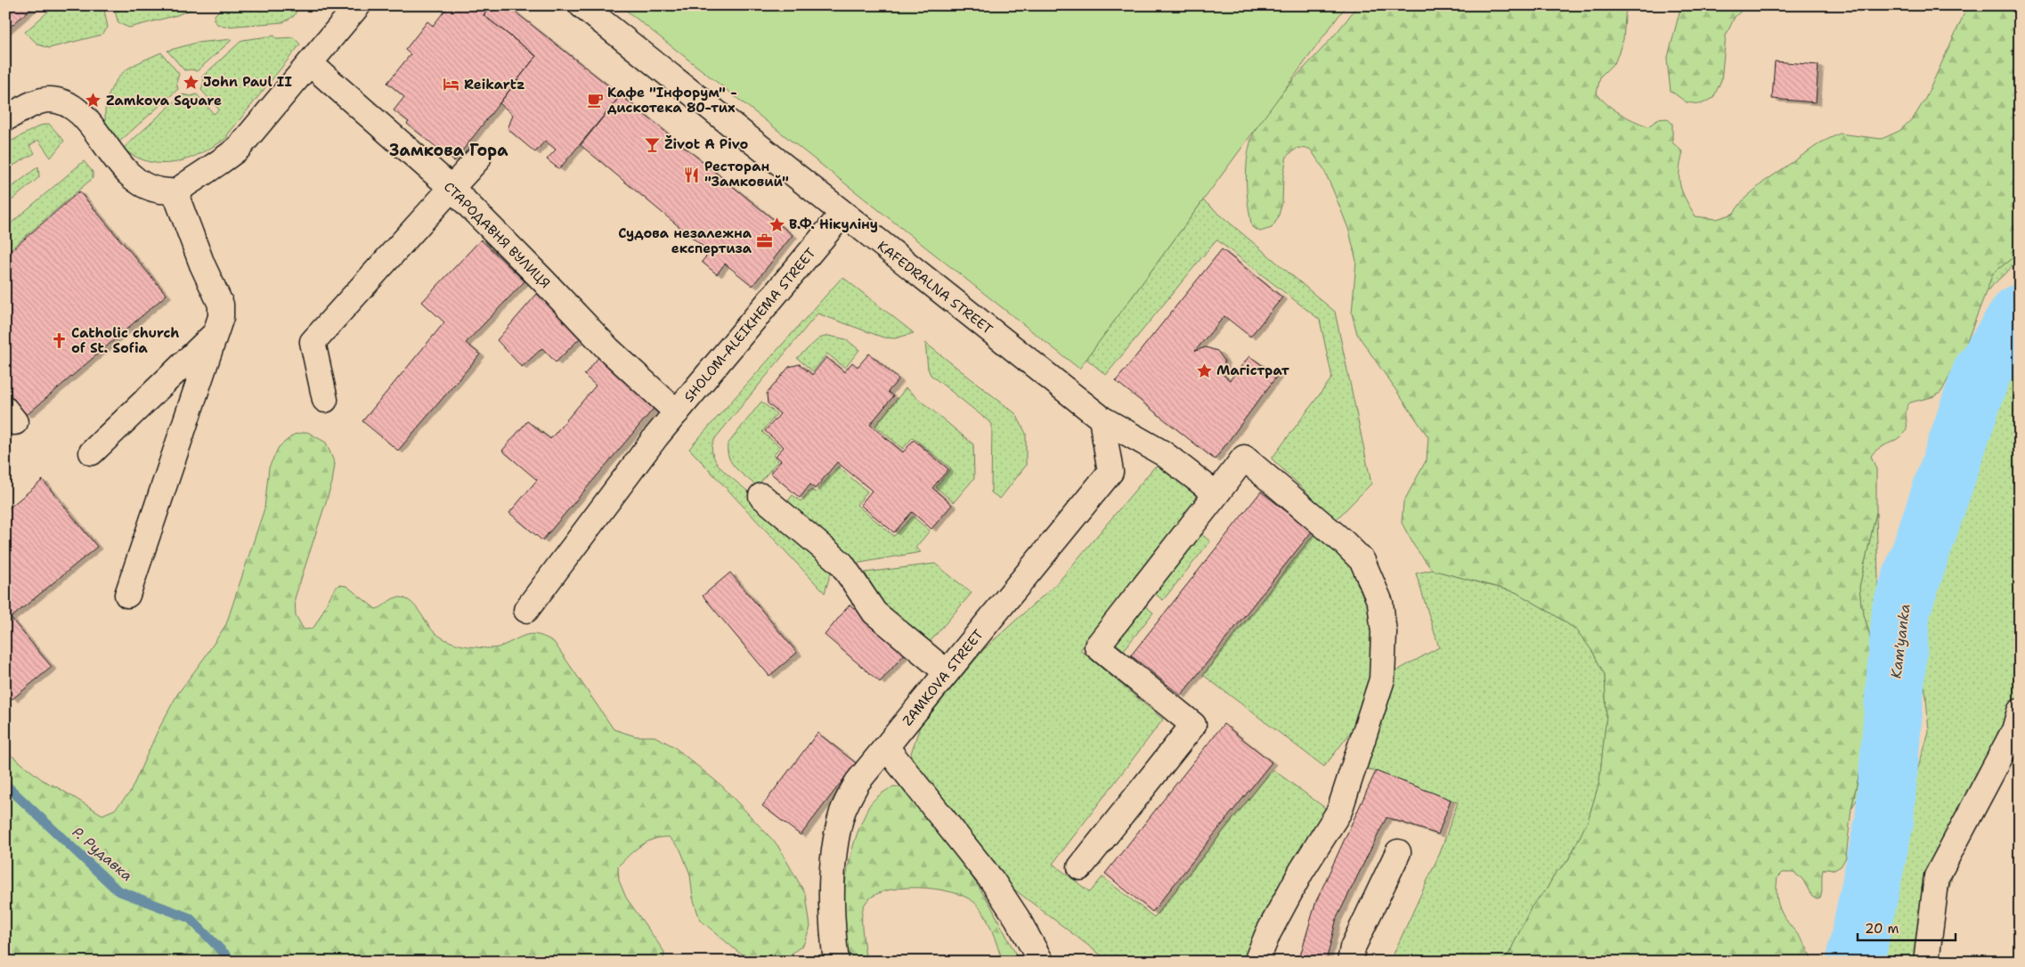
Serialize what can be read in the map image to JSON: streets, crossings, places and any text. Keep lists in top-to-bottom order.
{
  "streets": {
    "street": [
      "СТАРОДАВНЯ ВУЛИЦЯ",
      "KAFEDRALNA STREET",
      "SHOLOM-ALEIKHEMA STREET",
      "ZAMKOVA STREET"
    ]
  },
  "crossings": [
    ["СТАРОДАВНЯ ВУЛИЦЯ", "SHOLOM-ALEIKHEMA STREET"],
    ["KAFEDRALNA STREET", "SHOLOM-ALEIKHEMA STREET"],
    ["KAFEDRALNA STREET", "ZAMKOVA STREET"]
  ],
  "districts": ["Замкова Гора"],
  "water": ["Kam'yanka", "Р. Рудавка"],
  "places": {
    "place": [
      "John Paul II",
      "Zamkova Square",
      "В.Ф. Нікуліну",
      "Магістрат"
    ],
    "hotel": ["Reikartz"],
    "cafe": ["Кафе \"Інфорум\" - дискотека 80-тих"],
    "bar": ["Život A Pivo"],
    "restaurant": ["Ресторан \"Замковий\""],
    "office": ["Судова незалежна експертиза"],
    "church": ["Catholic church of St. Sofia"]
  },
  "scale_bar": "20 m"
}
